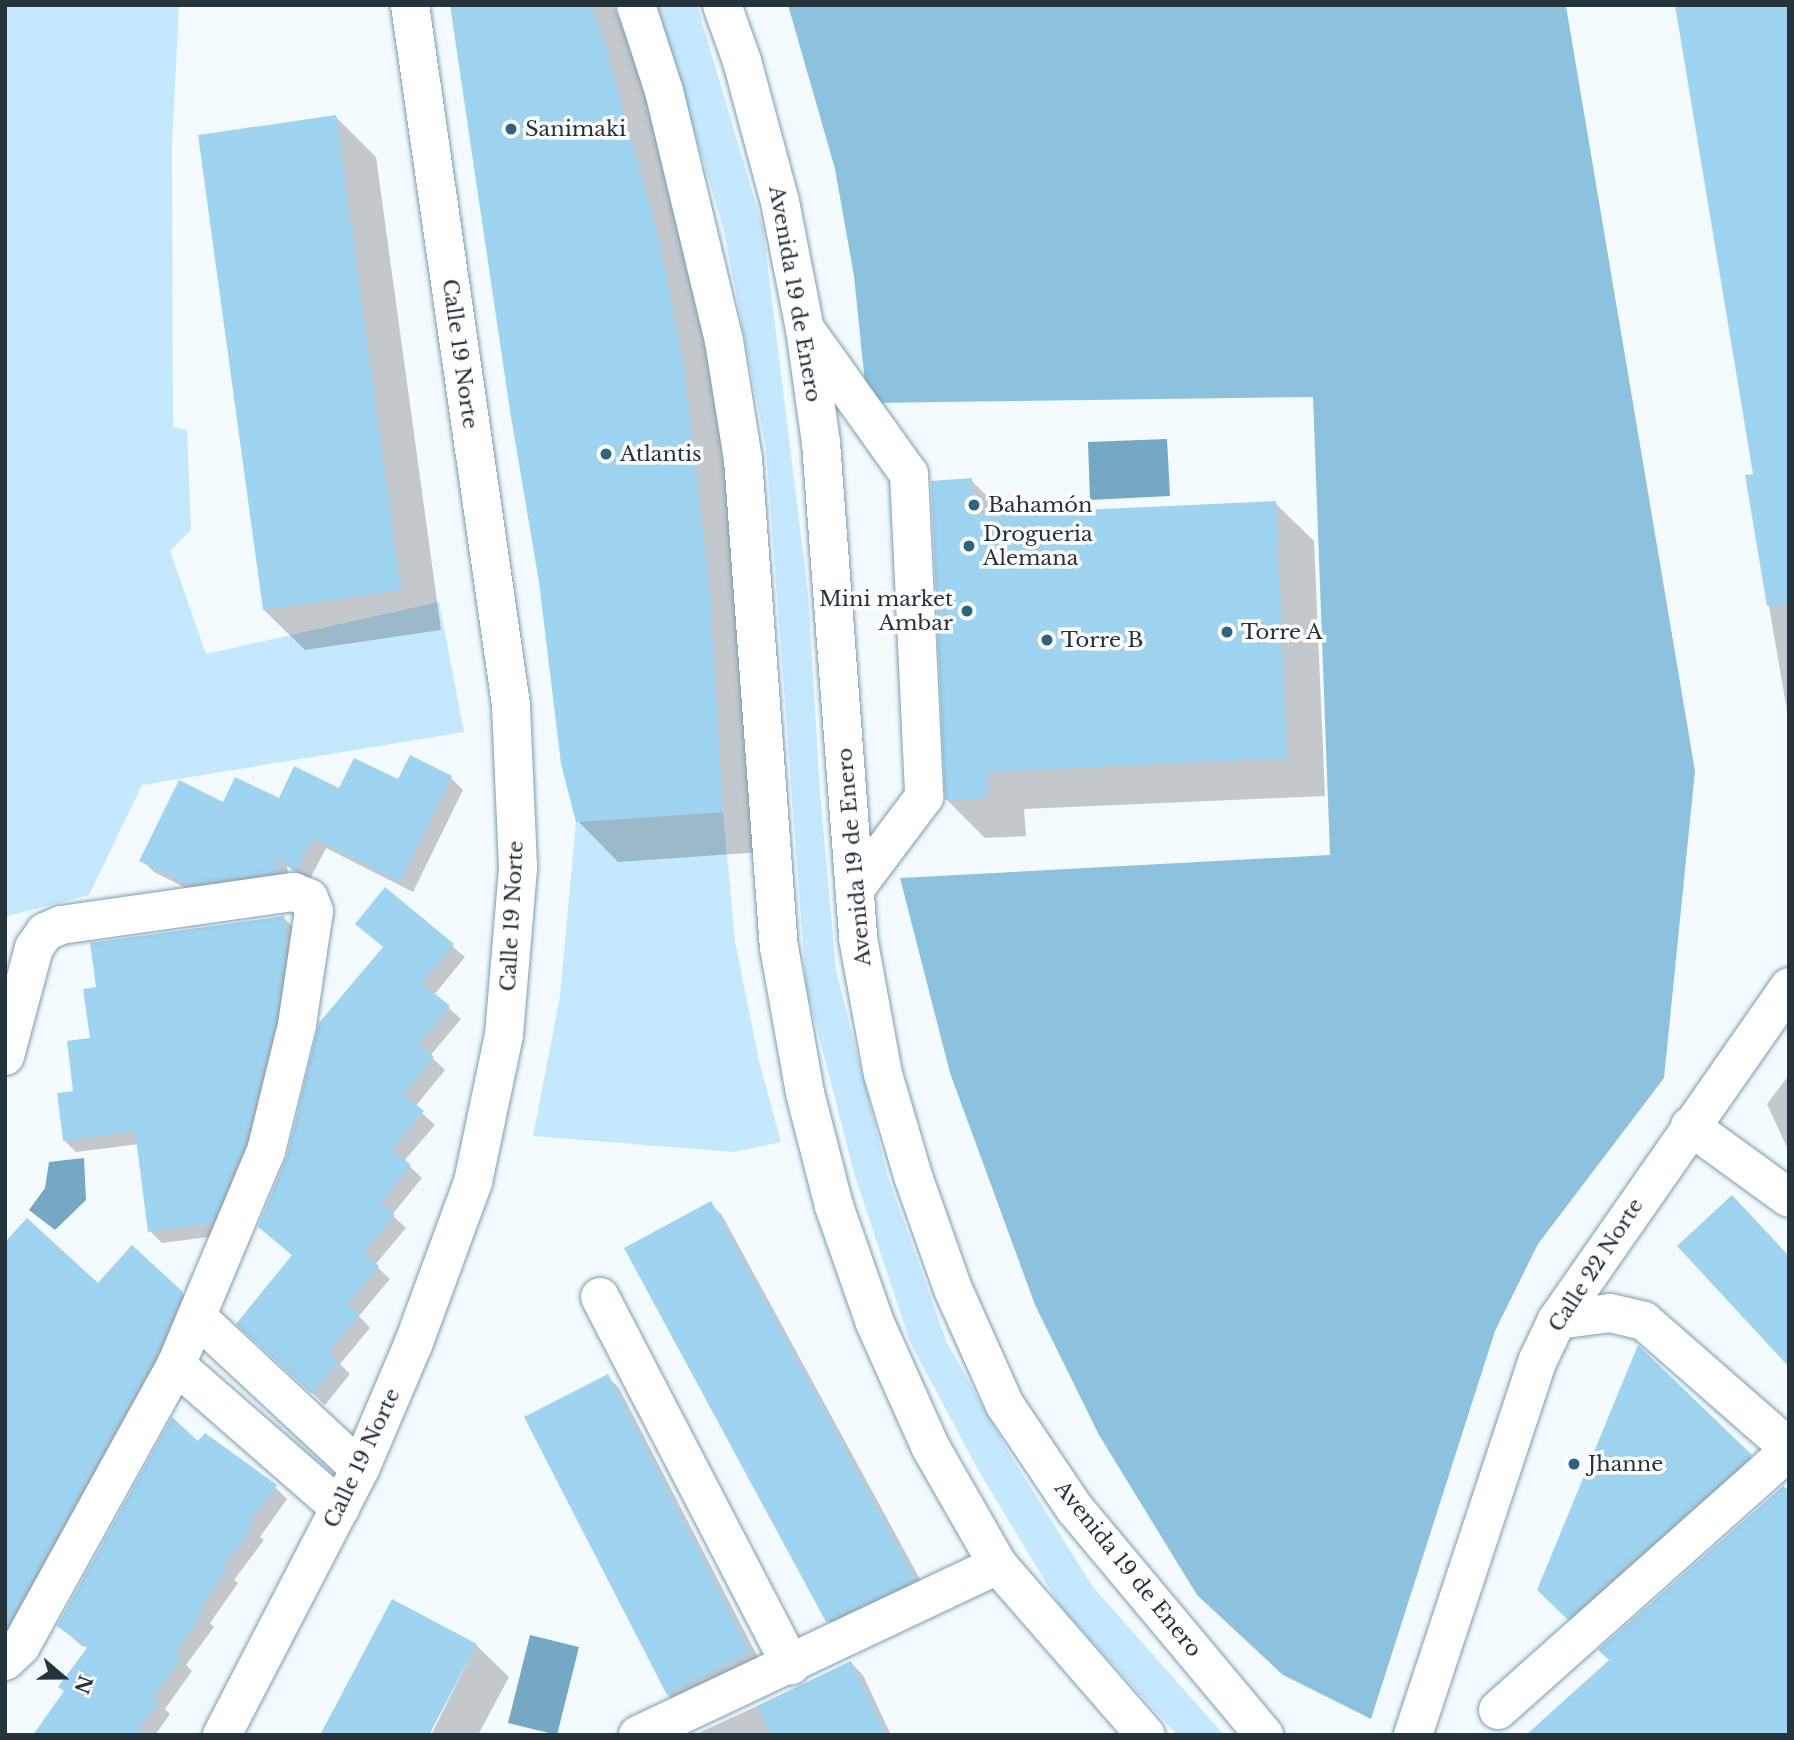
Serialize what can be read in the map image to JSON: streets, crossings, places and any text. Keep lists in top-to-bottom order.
{
  "streets": {
    "main road": ["Avenida 19 de Enero", "Calle 19 Norte", "Calle 22 Norte"]
  },
  "places": [
    "Sanimaki",
    "Atlantis",
    "Bahamón",
    "Drogueria Alemana",
    "Mini market Ambar",
    "Torre A",
    "Torre B",
    "Jhanne"
  ],
  "north": "right"
}
